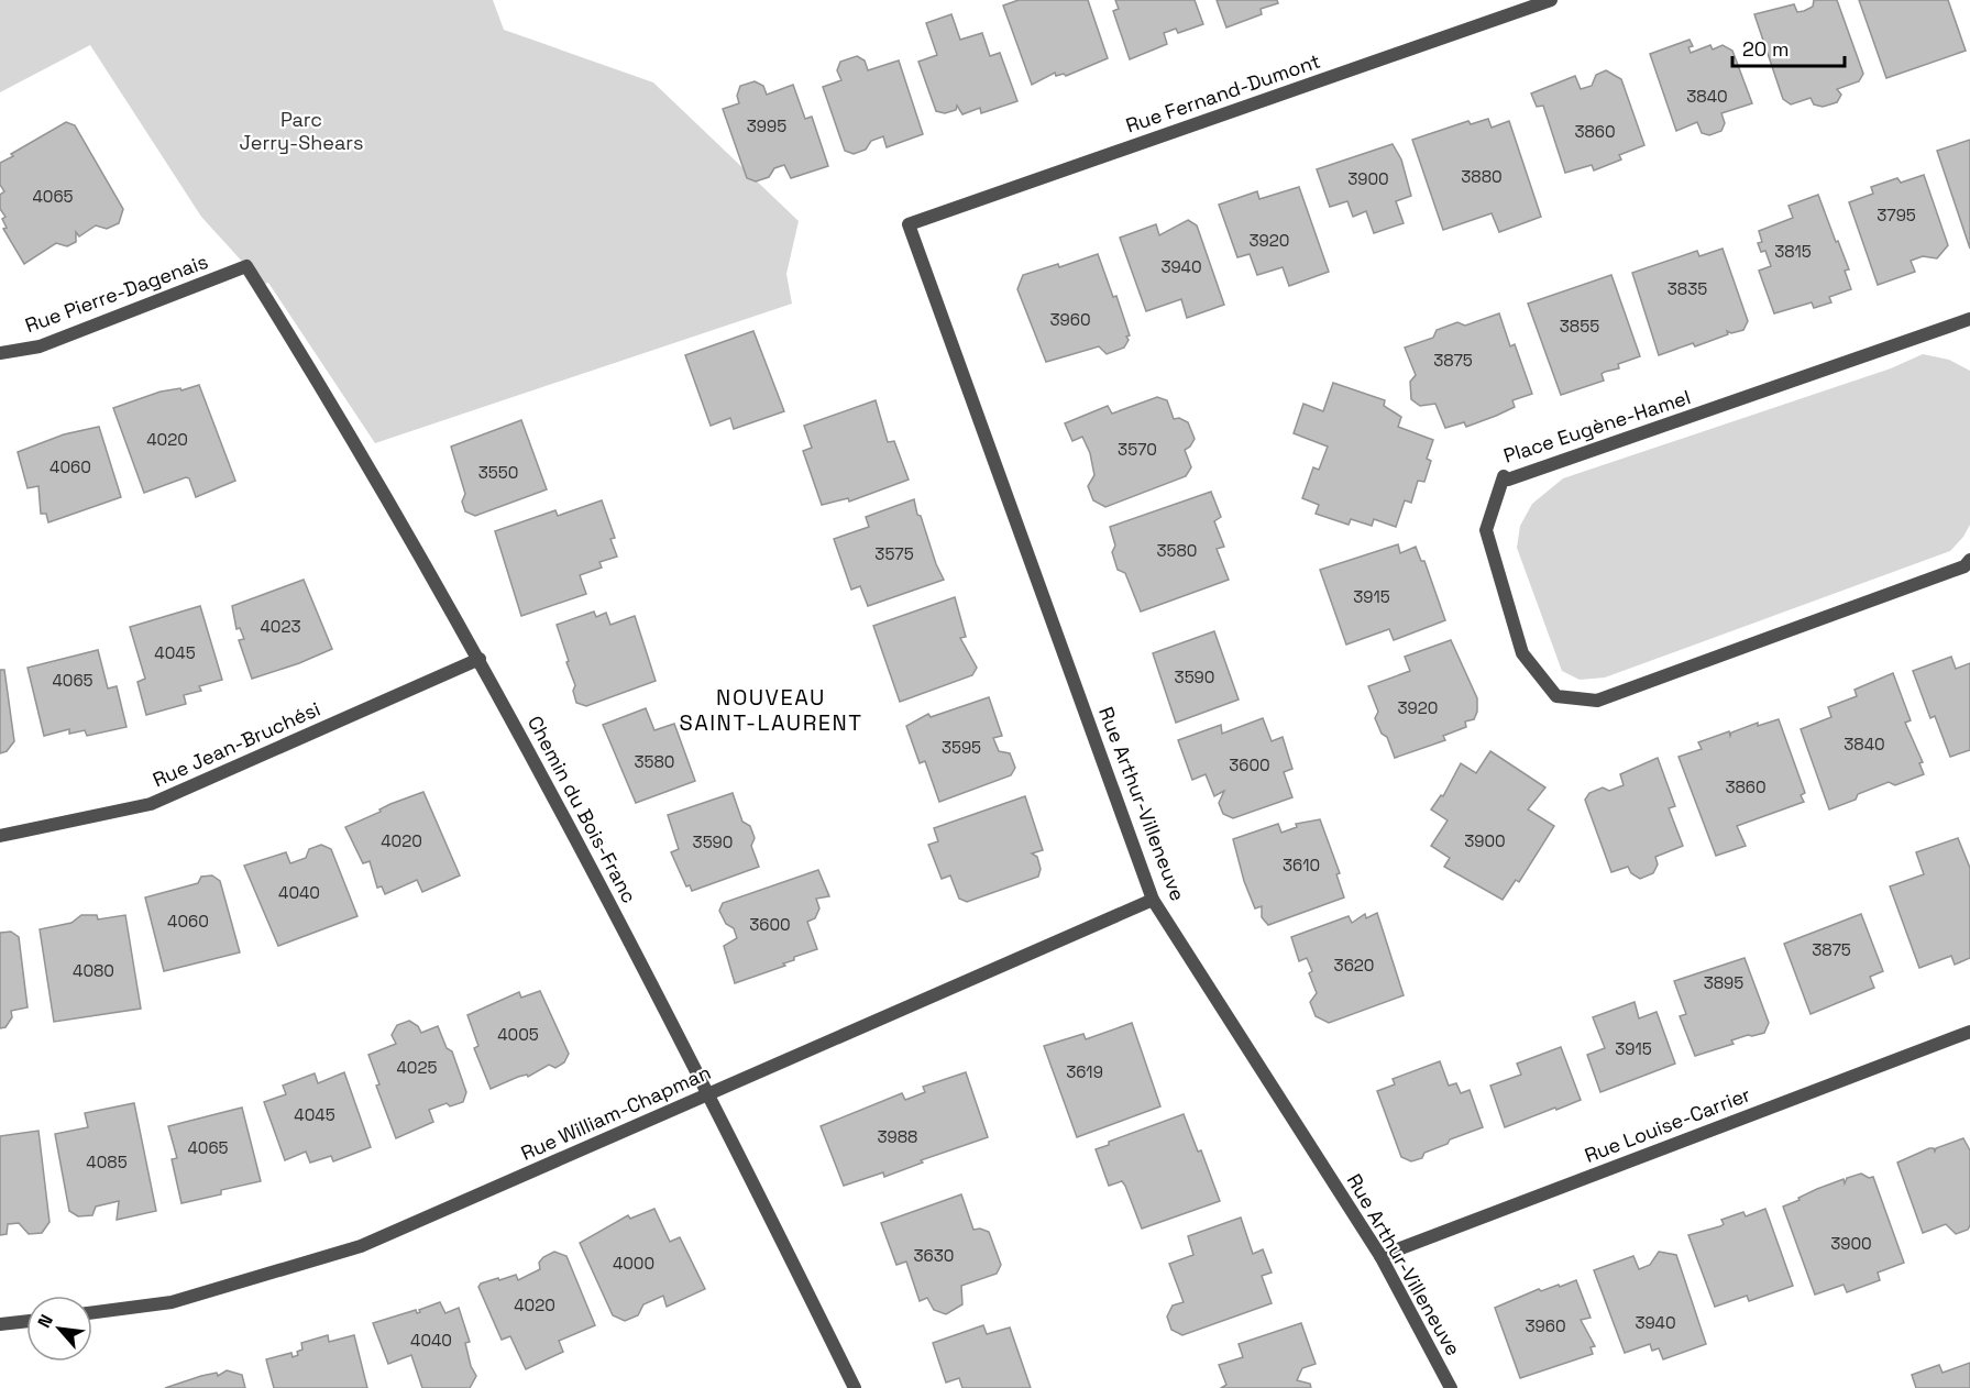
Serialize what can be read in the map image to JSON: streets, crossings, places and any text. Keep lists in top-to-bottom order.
{
  "streets": {
    "street": [
      "Rue Fernand-Dumont",
      "Rue Pierre-Dagenais",
      "Place Eugène-Hamel",
      "Rue Jean-Bruchési",
      "Rue Arthur-Villeneuve",
      "Chemin du Bois-Franc",
      "Rue William-Chapman",
      "Rue Louise-Carrier"
    ]
  },
  "crossings": [
    ["Rue Fernand-Dumont", "Rue Arthur-Villeneuve"],
    ["Rue Pierre-Dagenais", "Chemin du Bois-Franc"],
    ["Rue Jean-Bruchési", "Chemin du Bois-Franc"],
    ["Rue Arthur-Villeneuve", "Rue William-Chapman"],
    ["Rue Arthur-Villeneuve", "Rue Louise-Carrier"],
    ["Chemin du Bois-Franc", "Rue William-Chapman"]
  ],
  "districts": ["NOUVEAU SAINT-LAURENT"],
  "parks": ["Parc Jerry-Shears"],
  "house_numbers": [
    "3840",
    "3995",
    "3860",
    "3880",
    "3900",
    "4065",
    "3795",
    "3920",
    "3815",
    "3940",
    "3835",
    "3960",
    "3855",
    "3875",
    "4020",
    "3570",
    "4060",
    "3550",
    "3580",
    "3575",
    "3915",
    "4023",
    "4045",
    "3590",
    "4065",
    "3920",
    "3840",
    "3595",
    "3580",
    "3600",
    "3860",
    "4020",
    "3900",
    "3590",
    "3610",
    "4040",
    "4060",
    "3600",
    "3875",
    "3620",
    "4080",
    "3895",
    "4005",
    "3915",
    "4025",
    "3619",
    "4045",
    "3988",
    "4065",
    "4085",
    "3900",
    "3630",
    "4000",
    "4020",
    "3940",
    "3960",
    "4040"
  ],
  "scale_bar": "20 m",
  "north": "top left"
}
